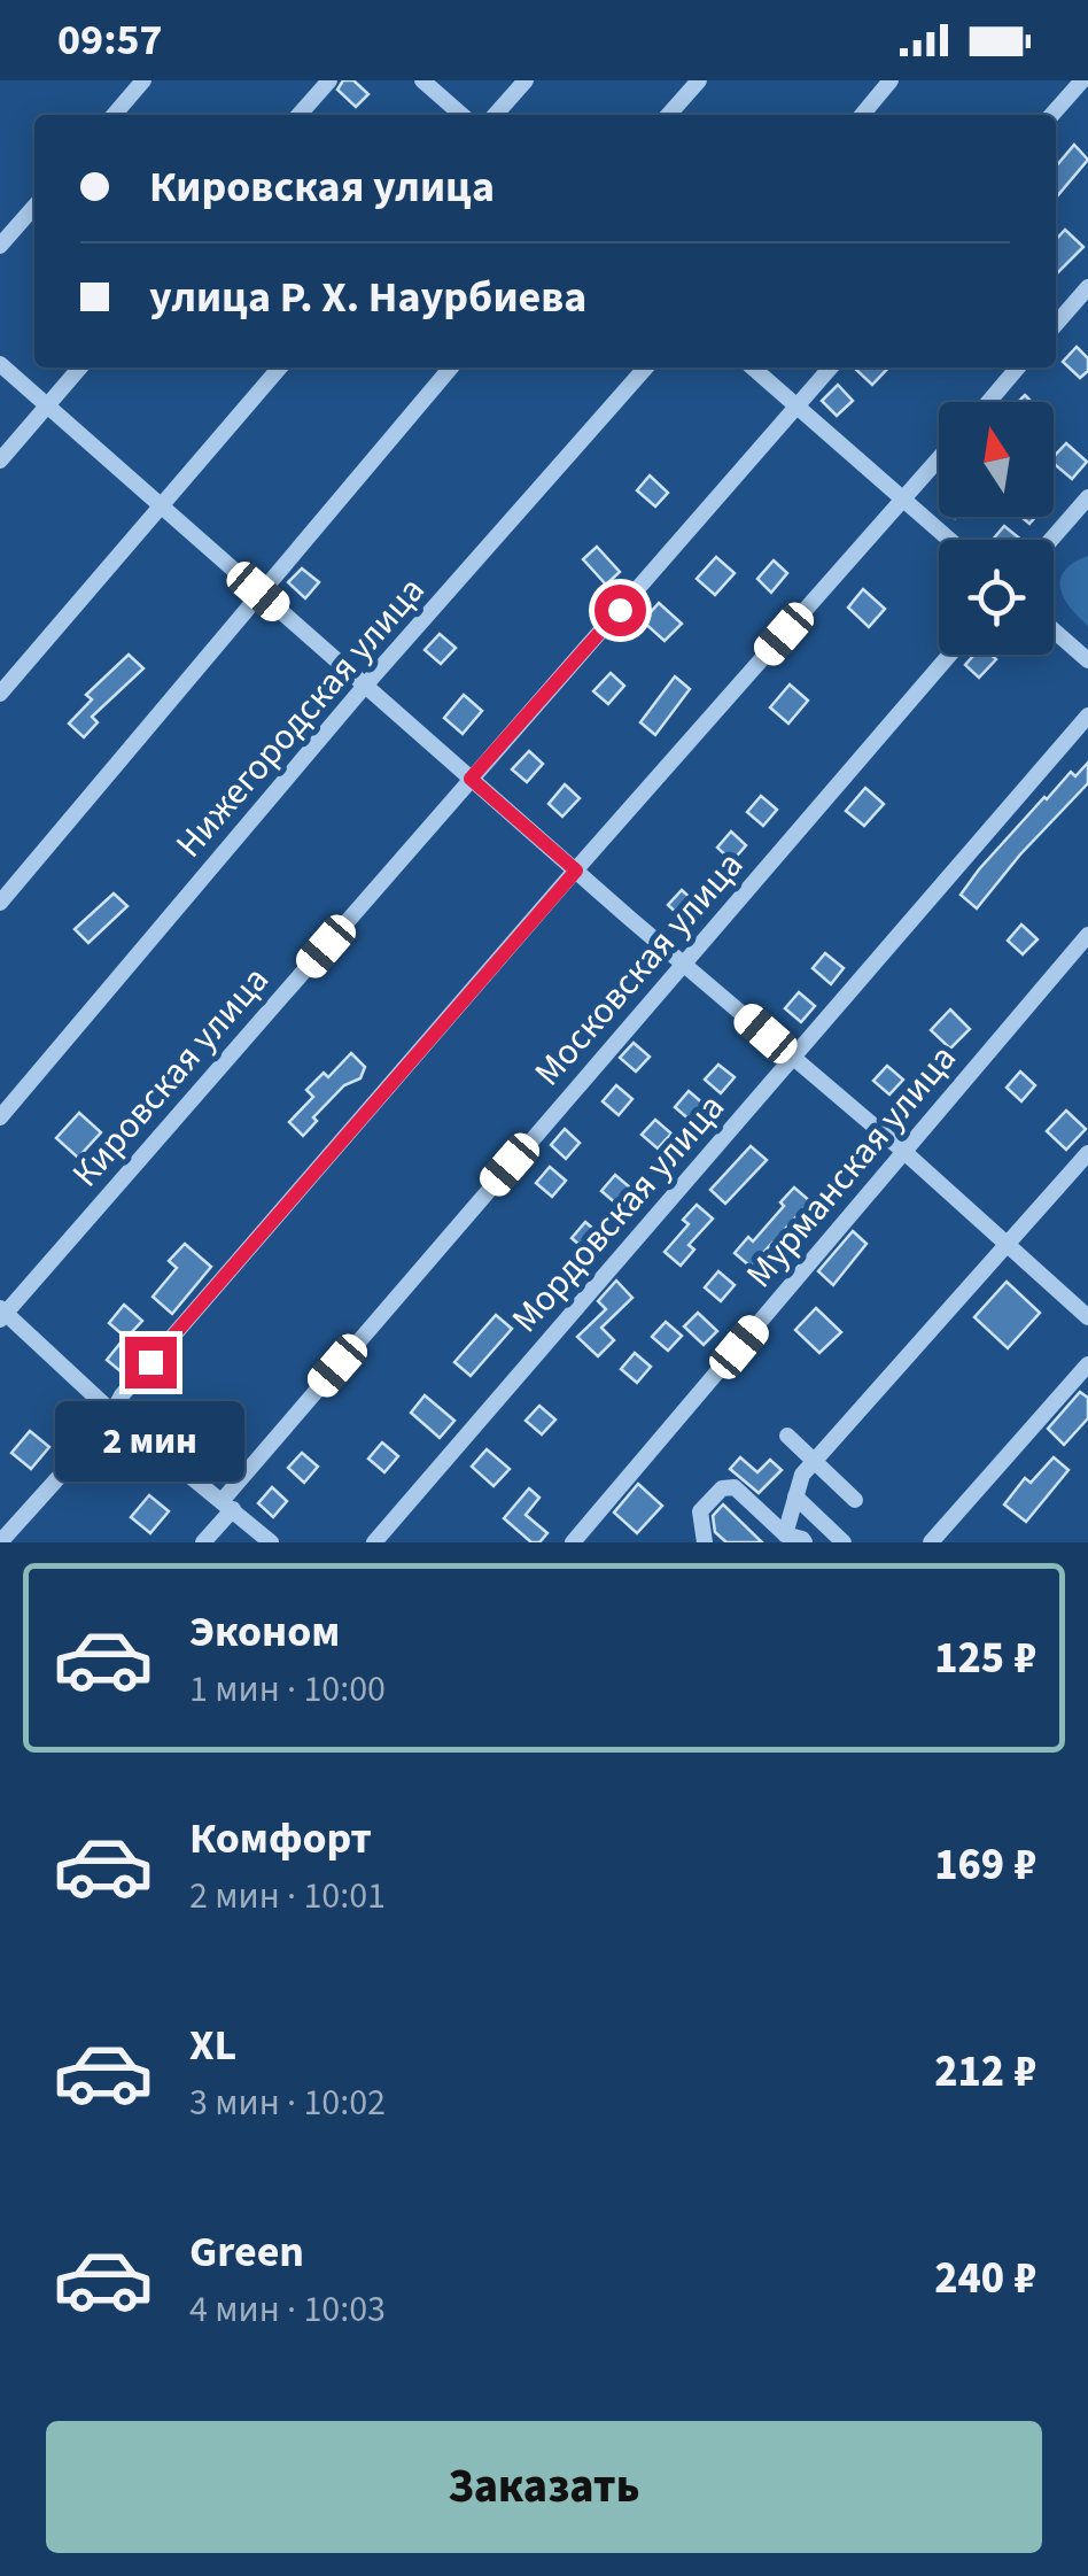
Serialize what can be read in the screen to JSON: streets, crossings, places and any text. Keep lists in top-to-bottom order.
{
  "streets": {
    "street": [
      "Нижегородская улица",
      "Московская улица",
      "Кировская улица",
      "Мурманская улица",
      "Мордовская улица"
    ]
  },
  "north": "top",
  "page": {
    "status": "09:57",
    "banner": ["Кировская улица", "улица Р. Х. Наурбиева"],
    "bubble": "2 мин",
    "list": [
      {
        "name": "Эконом",
        "note": "1 мин · 10:00",
        "value": "125 ₽"
      },
      {
        "name": "Комфорт",
        "note": "2 мин · 10:01",
        "value": "169 ₽"
      },
      {
        "name": "XL",
        "note": "3 мин · 10:02",
        "value": "212 ₽"
      },
      {
        "name": "Green",
        "note": "4 мин · 10:03",
        "value": "240 ₽"
      }
    ],
    "buttons": "Заказать"
  }
}
